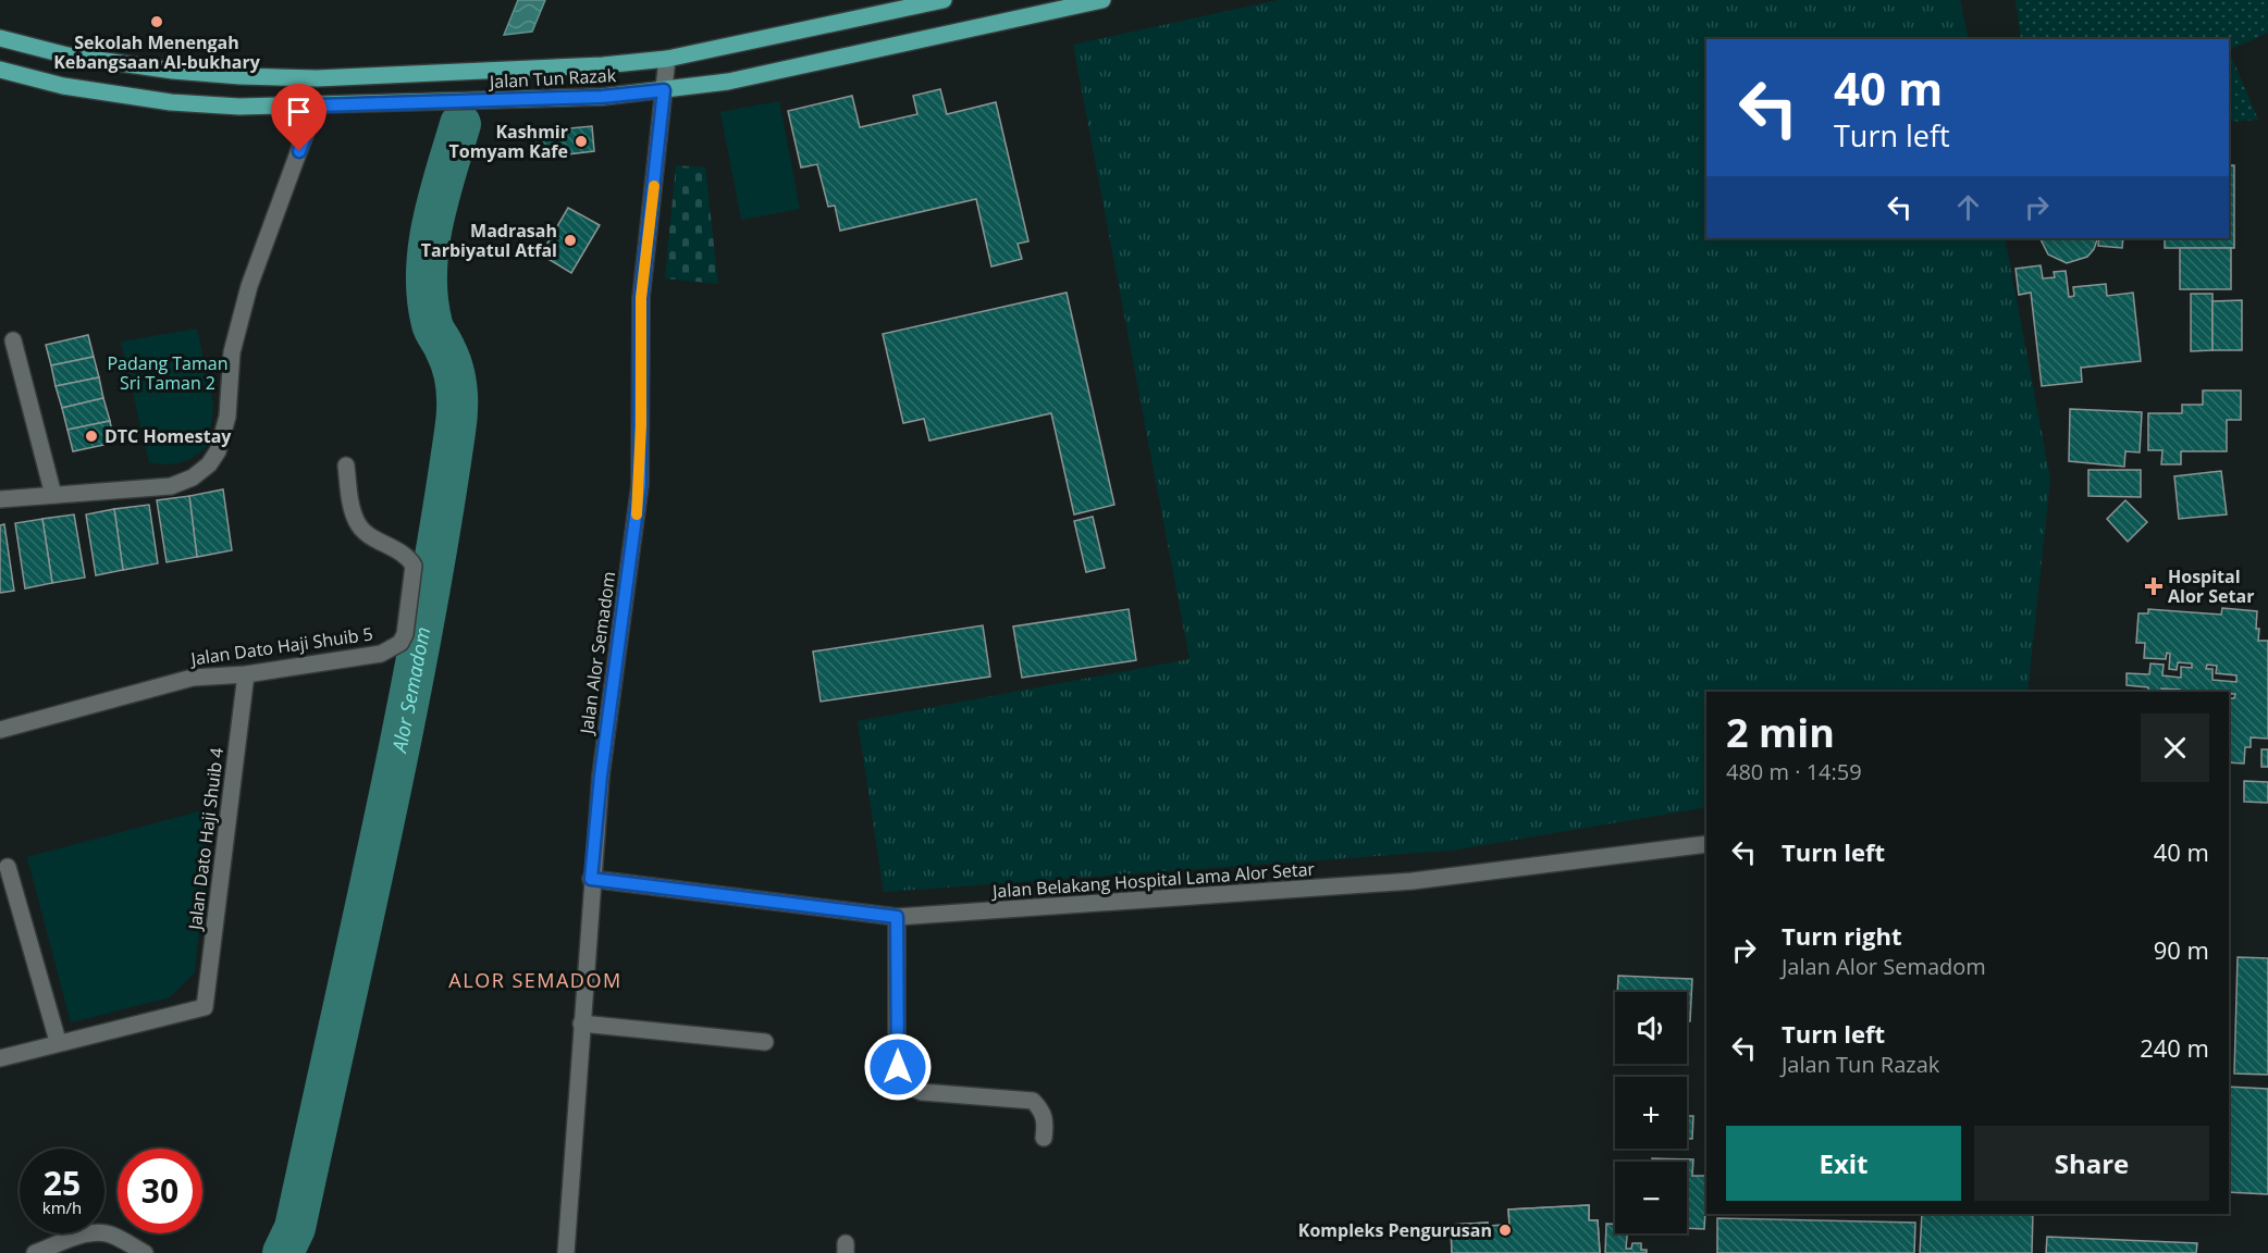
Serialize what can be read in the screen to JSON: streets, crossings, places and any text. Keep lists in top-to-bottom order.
{
  "streets": {
    "main road": ["Jalan Tun Razak"],
    "street": [
      "Jalan Dato Haji Shuib 5",
      "Jalan Alor Semadom",
      "Jalan Dato Haji Shuib 4",
      "Jalan Belakang Hospital Lama Alor Setar"
    ]
  },
  "crossings": [
    ["Jalan Tun Razak", "Jalan Alor Semadom"],
    ["Jalan Dato Haji Shuib 5", "Jalan Dato Haji Shuib 4"],
    ["Jalan Alor Semadom", "Jalan Belakang Hospital Lama Alor Setar"]
  ],
  "districts": ["ALOR SEMADOM"],
  "water": ["Alor Semadom"],
  "parks": ["Padang Taman Sri Taman 2"],
  "places": {
    "other": [
      "Sekolah Menengah Kebangsaan Al-bukhary",
      "Kashmir Tomyam Kafe",
      "Madrasah Tarbiyatul Atfal",
      "DTC Homestay",
      "Kompleks Pengurusan"
    ],
    "health": ["Hospital Alor Setar"]
  },
  "page": {
    "turn": ["40 m", "Turn left"],
    "heading": ["2 min", "480 m · 14:59"],
    "list": [
      {
        "name": "Turn left",
        "value": "40 m"
      },
      {
        "name": "Turn right",
        "note": "Jalan Alor Semadom",
        "value": "90 m"
      },
      {
        "name": "Turn left",
        "note": "Jalan Tun Razak",
        "value": "240 m"
      }
    ],
    "map_buttons": ["+", "−"],
    "buttons": ["Exit", "Share"],
    "speed": "25 km/h",
    "limit": "30"
  }
}
